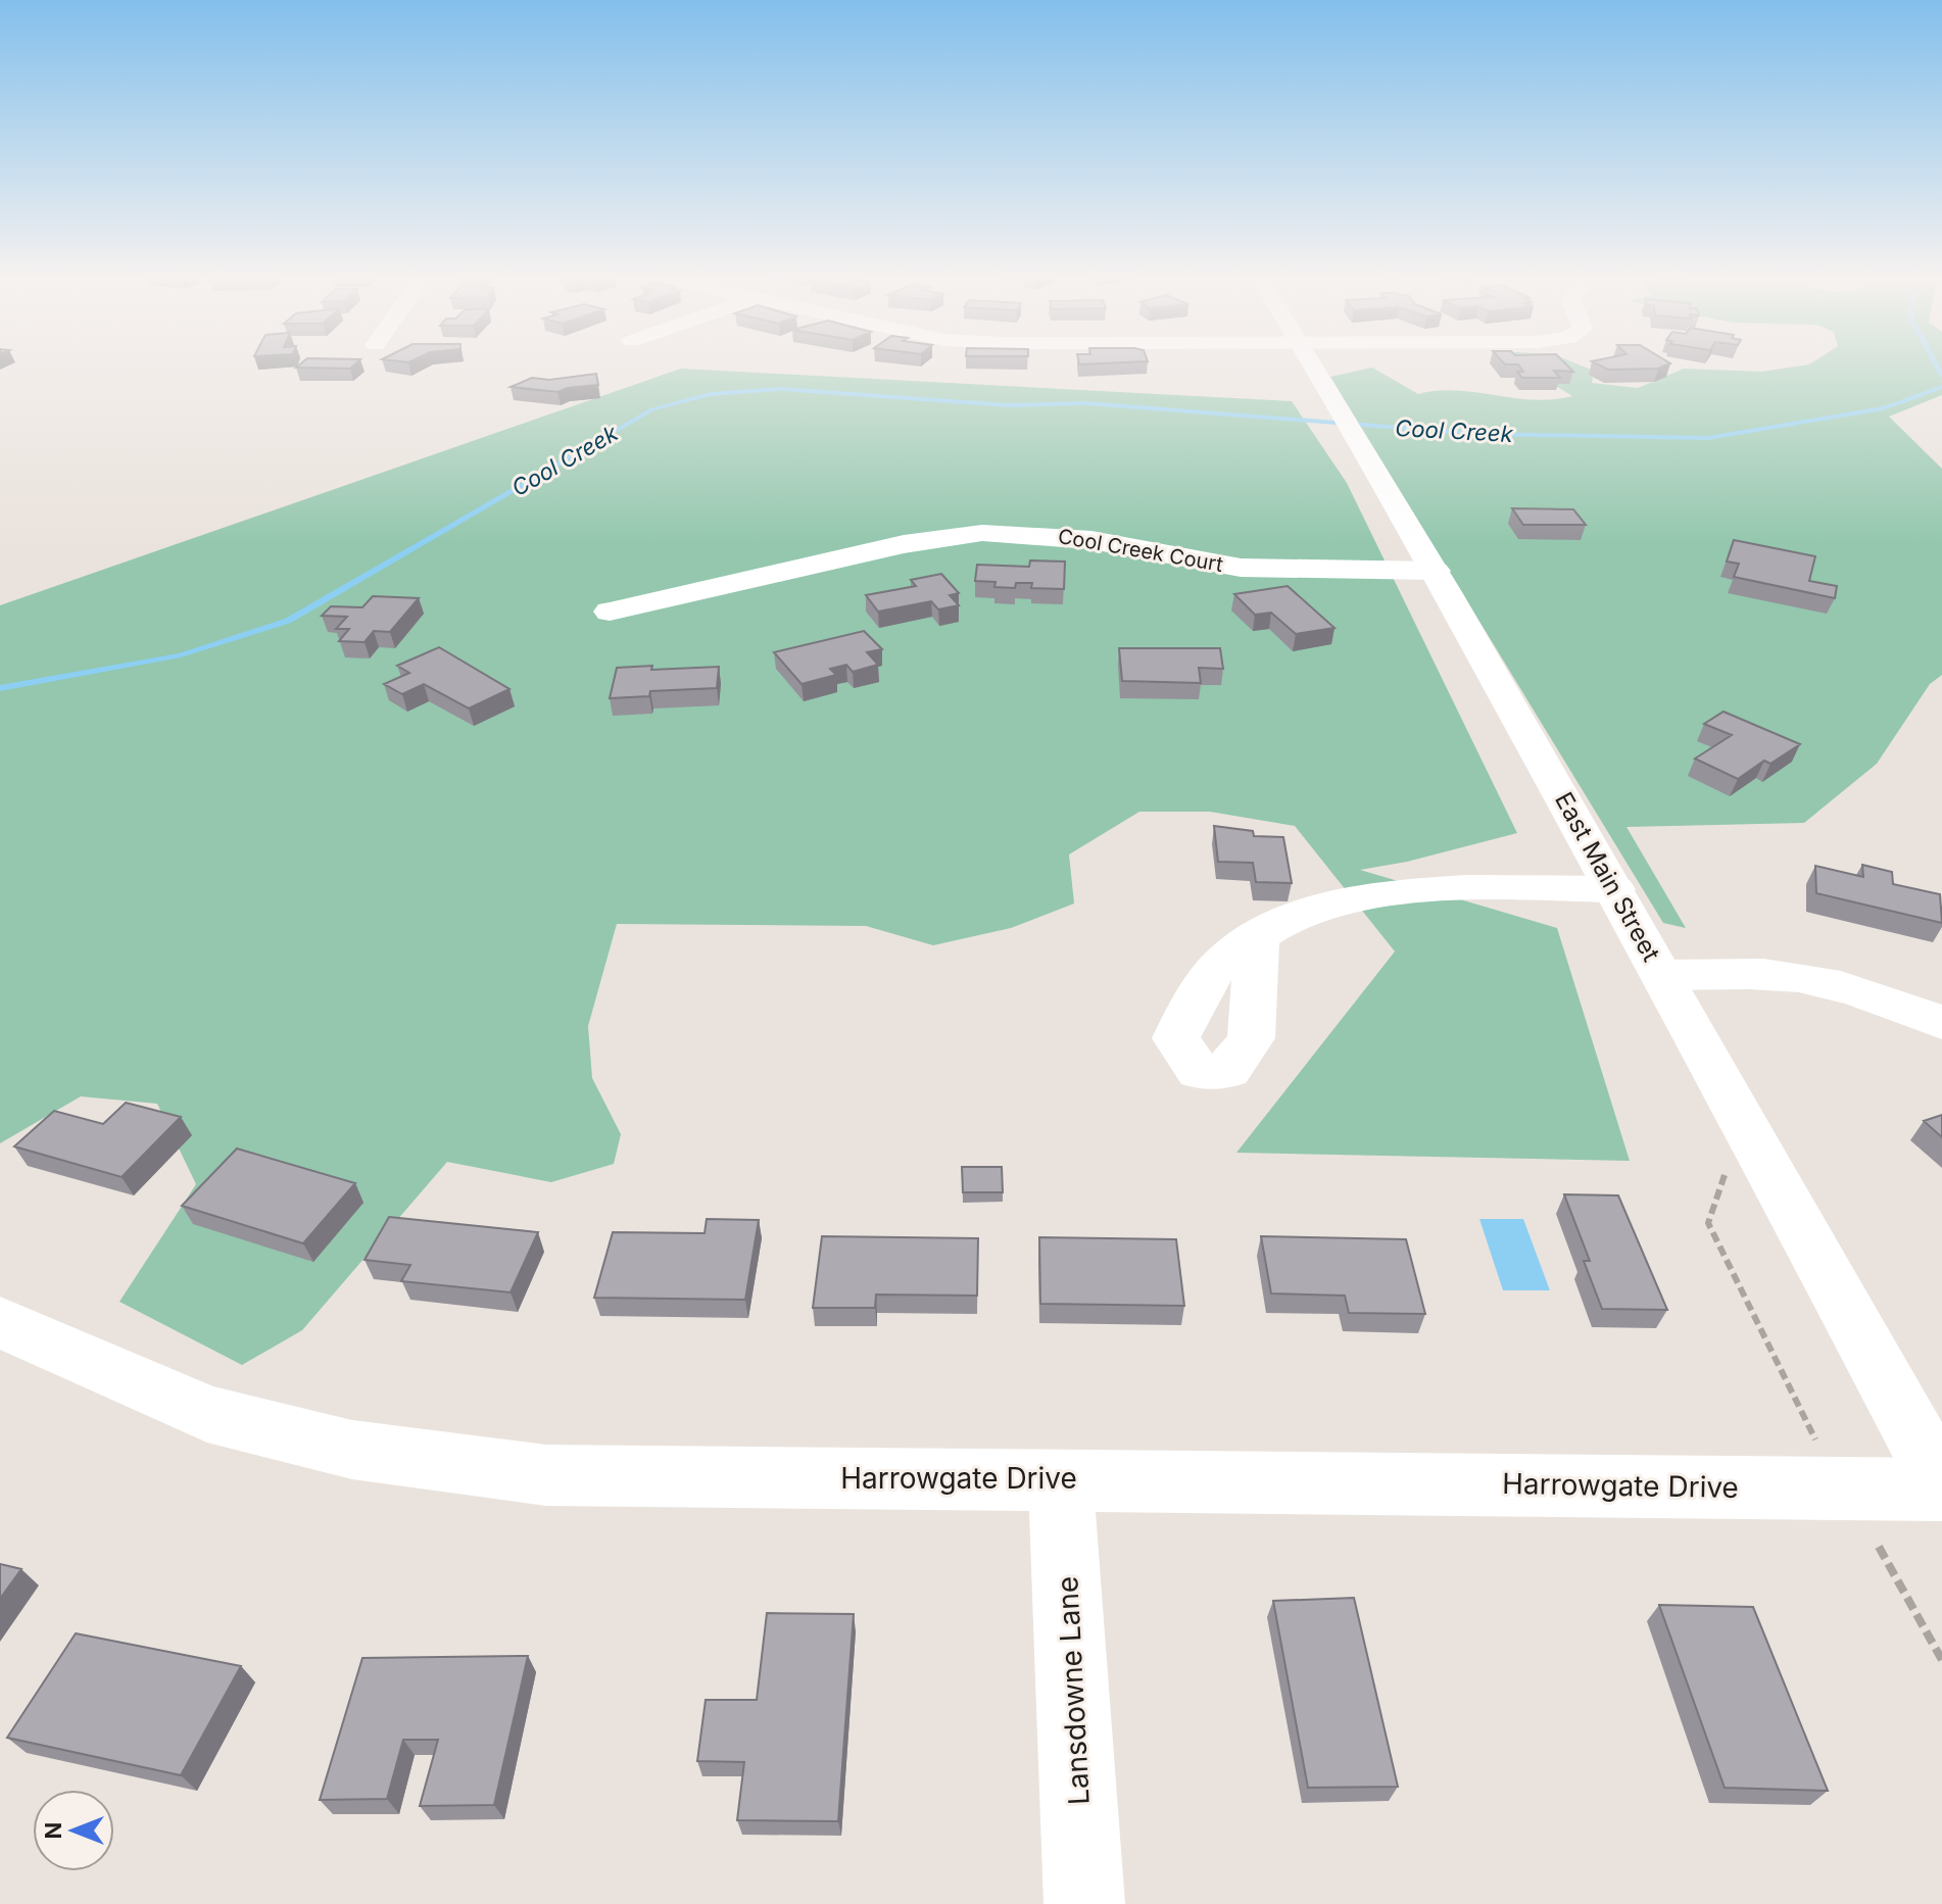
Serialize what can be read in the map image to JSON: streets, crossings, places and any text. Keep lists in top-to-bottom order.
{
  "streets": {
    "street": [
      "Cool Creek Court",
      "East Main Street",
      "Harrowgate Drive",
      "Lansdowne Lane"
    ]
  },
  "crossings": [
    ["Cool Creek Court", "East Main Street"],
    ["East Main Street", "Harrowgate Drive"],
    ["Harrowgate Drive", "Lansdowne Lane"]
  ],
  "water": ["Cool Creek"],
  "north": "left"
}
